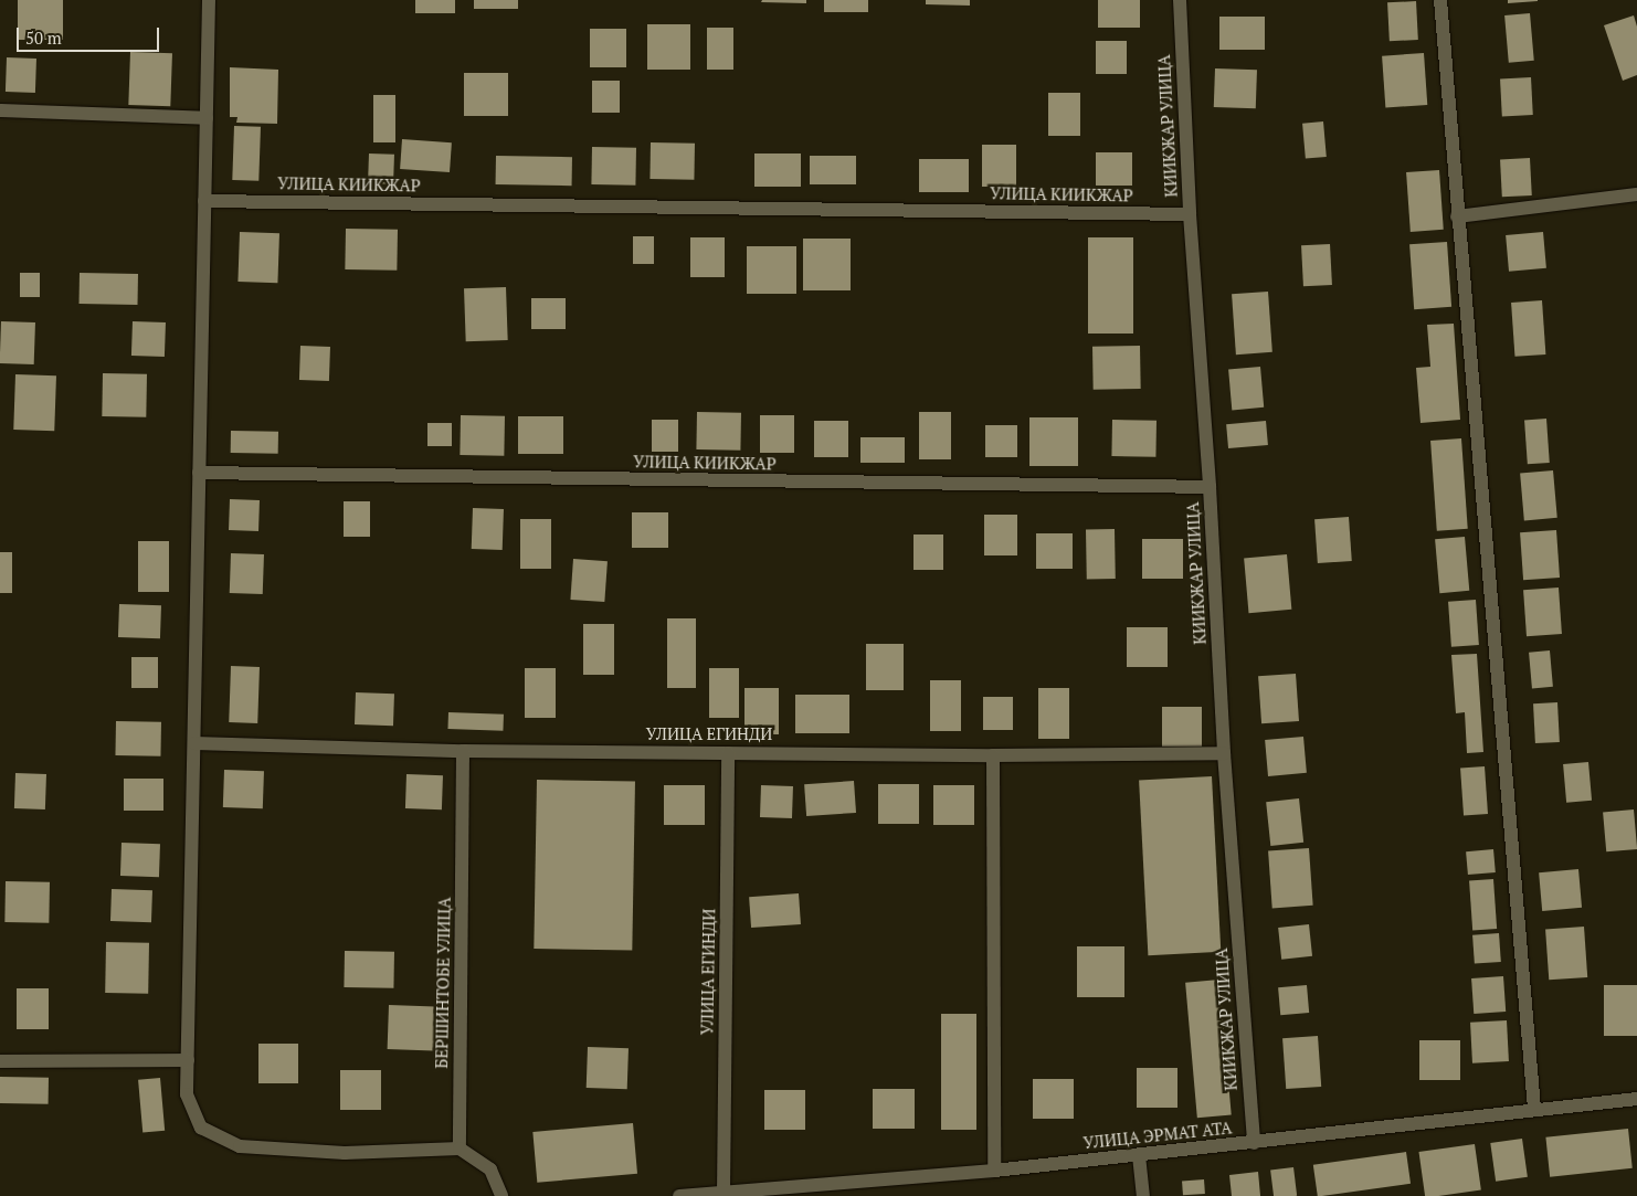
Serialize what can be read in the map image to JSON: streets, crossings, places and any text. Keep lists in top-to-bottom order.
{
  "streets": {
    "street": [
      "КИИКЖАР УЛИЦА",
      "УЛИЦА КИИКЖАР",
      "УЛИЦА ЕГИНДИ",
      "БЕРШИНТОБЕ УЛИЦА",
      "УЛИЦА ЭРМАТ АТА"
    ]
  },
  "crossings": [
    ["КИИКЖАР УЛИЦА", "УЛИЦА КИИКЖАР"],
    ["КИИКЖАР УЛИЦА", "УЛИЦА ЕГИНДИ"],
    ["КИИКЖАР УЛИЦА", "УЛИЦА ЭРМАТ АТА"],
    ["УЛИЦА ЕГИНДИ", "БЕРШИНТОБЕ УЛИЦА"],
    ["УЛИЦА ЕГИНДИ", "УЛИЦА ЭРМАТ АТА"]
  ],
  "scale_bar": "50 m"
}
